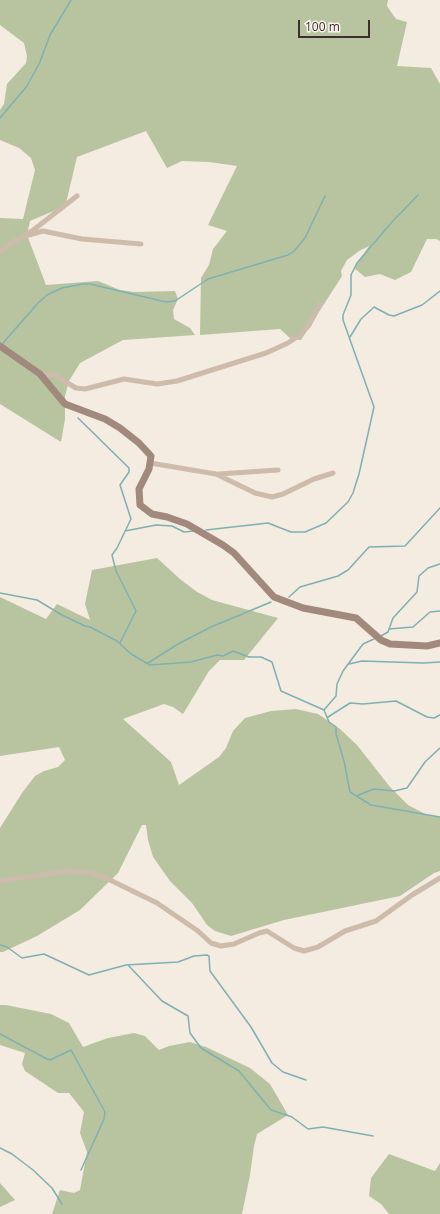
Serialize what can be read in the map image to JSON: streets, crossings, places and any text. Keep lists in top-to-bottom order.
{
  "scale_bar": "100 m"
}
